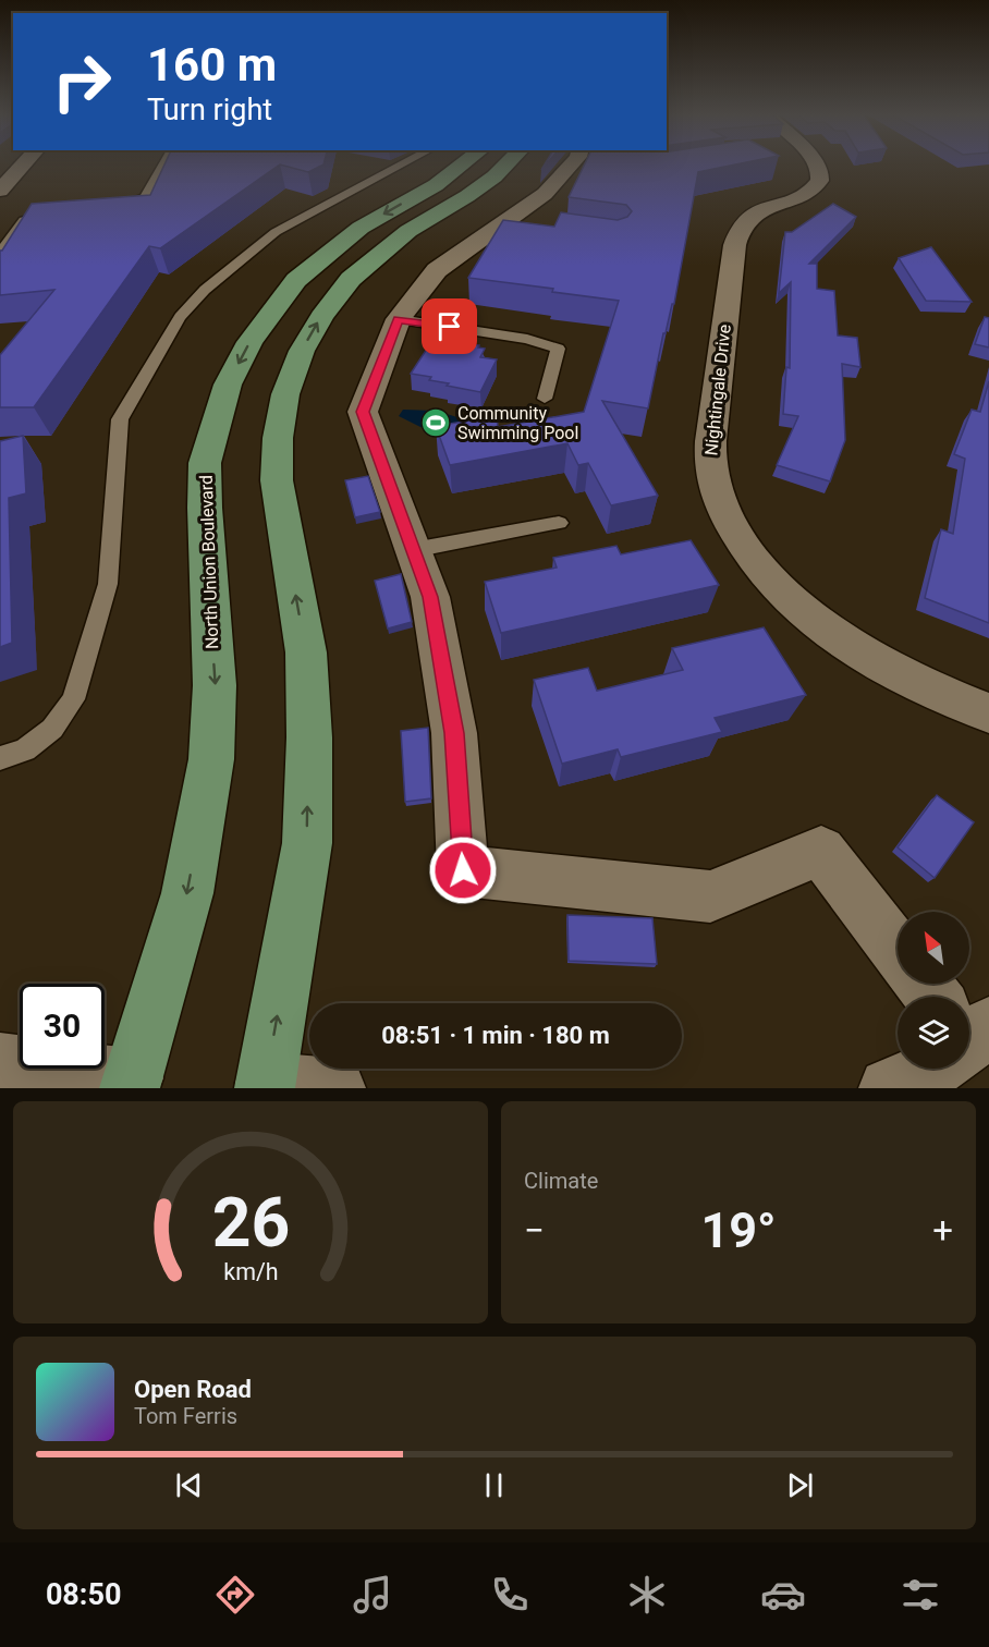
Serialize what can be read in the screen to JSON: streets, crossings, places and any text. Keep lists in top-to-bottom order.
{
  "streets": {
    "main road": ["North Union Boulevard"],
    "street": ["Nightingale Drive"]
  },
  "places": {
    "sports": ["Community Swimming Pool"]
  },
  "north": "top left",
  "page": {
    "turn": ["160 m", "Turn right"],
    "limit": "30",
    "trip": "08:51 · 1 min · 180 m",
    "tile": "Climate",
    "heat": ["−", "19°", "+"],
    "song": ["Open Road", "Tom Ferris"],
    "tabs": "08:50",
    "gauge": ["26", "km/h"]
  }
}
